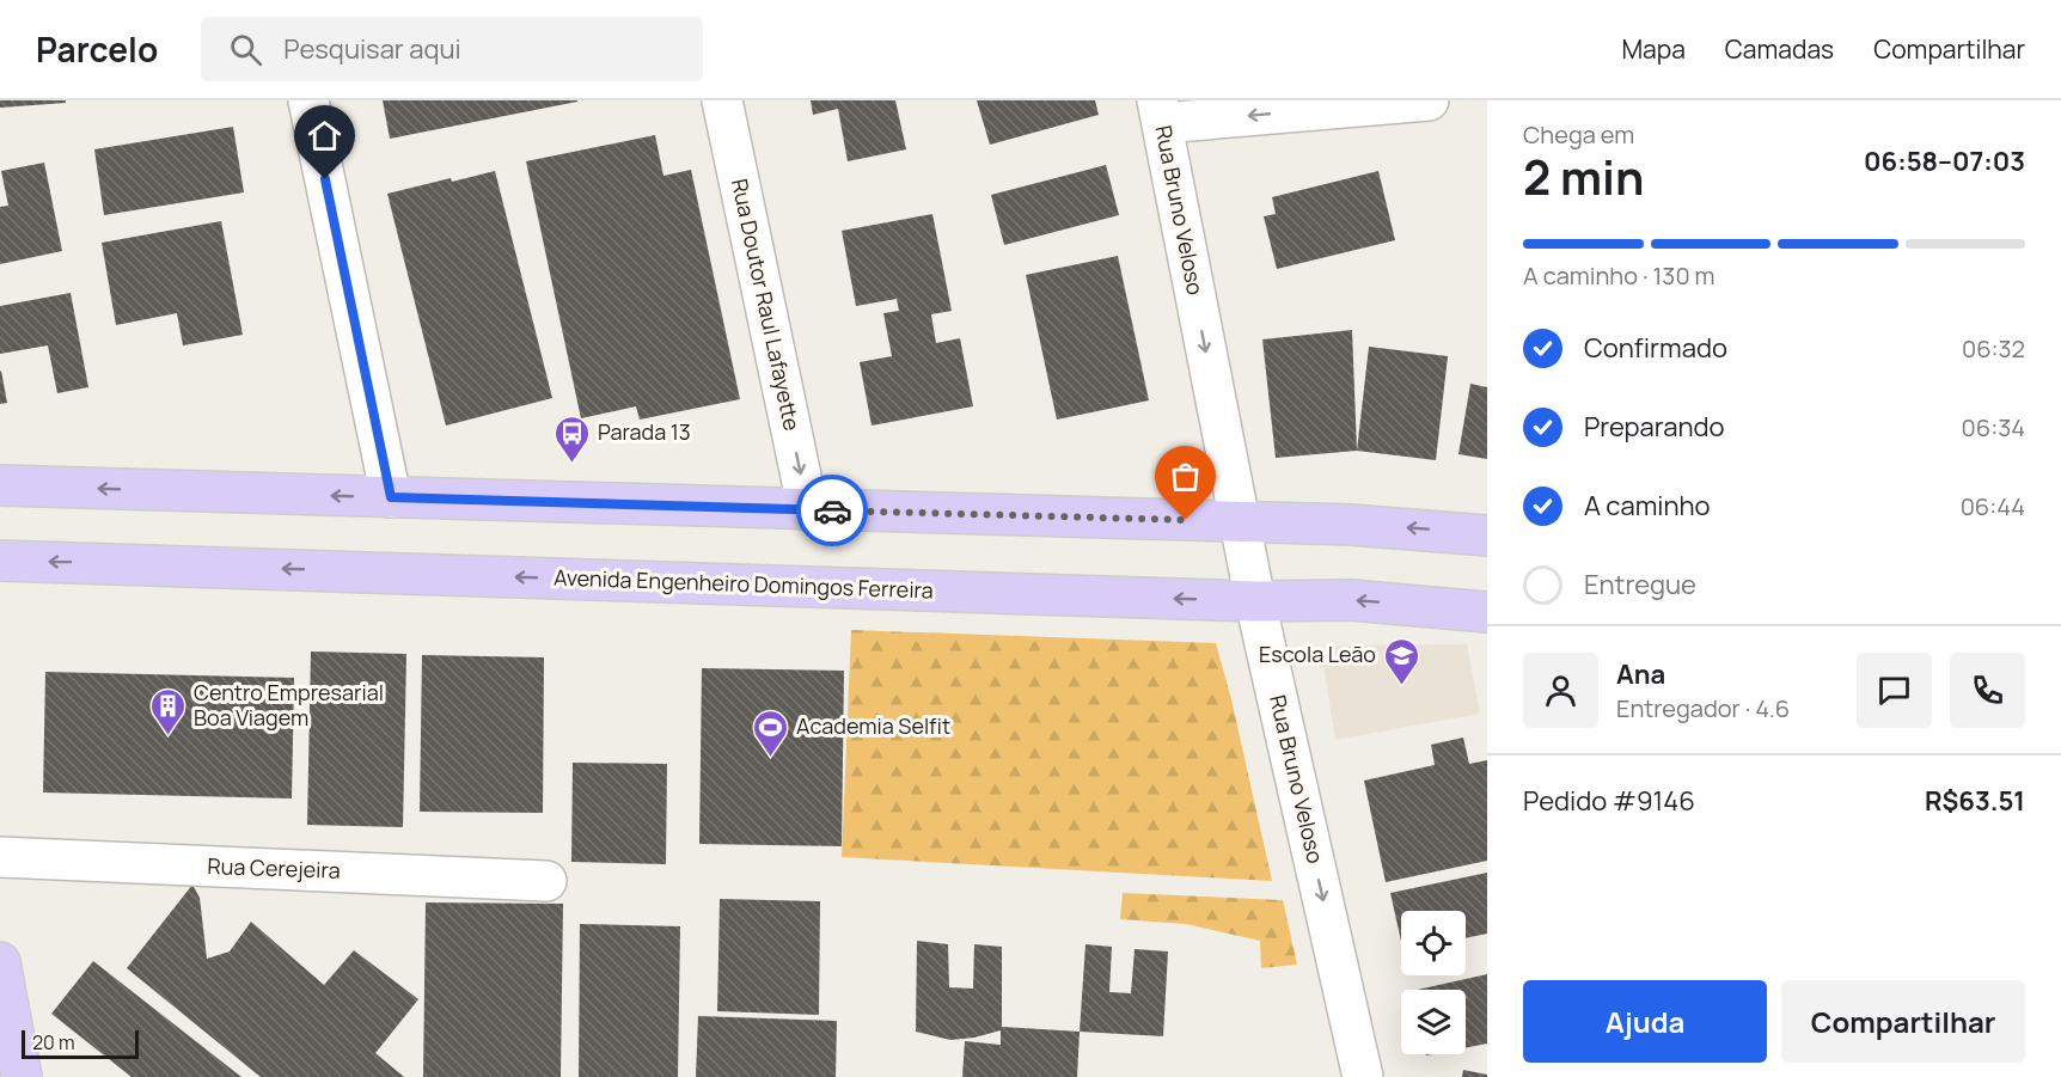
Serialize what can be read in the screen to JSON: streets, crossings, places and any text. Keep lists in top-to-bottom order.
{
  "streets": {
    "main road": ["Avenida Engenheiro Domingos Ferreira"],
    "street": ["Rua Bruno Veloso", "Rua Doutor Raul Lafayette", "Rua Cerejeira"]
  },
  "crossings": [
    ["Rua Bruno Veloso", "Avenida Engenheiro Domingos Ferreira"]
  ],
  "one_way": ["Rua Bruno Veloso", "Rua Doutor Raul Lafayette"],
  "places": {
    "bus stop": ["Parada 13"],
    "school or university": ["Escola Leão"],
    "building": ["Centro Empresarial Boa Viagem"],
    "sports": ["Academia Selfit"]
  },
  "scale_bar": "20 m",
  "page": {
    "header": "Parcelo",
    "search": "Pesquisar aqui",
    "nav": ["Mapa", "Camadas", "Compartilhar"],
    "heading": ["2 min", "Chega em", "06:58–07:03"],
    "panel": [
      "Ana",
      "Entregador · 4.6",
      "Pedido #9146",
      "R$63.51"
    ],
    "bar": "A caminho · 130 m",
    "list": [
      ["Confirmado", "06:32"],
      ["Preparando", "06:34"],
      ["A caminho", "06:44"],
      "Entregue"
    ],
    "buttons": ["Ajuda", "Compartilhar"],
    "scale": "20 m"
  }
}
